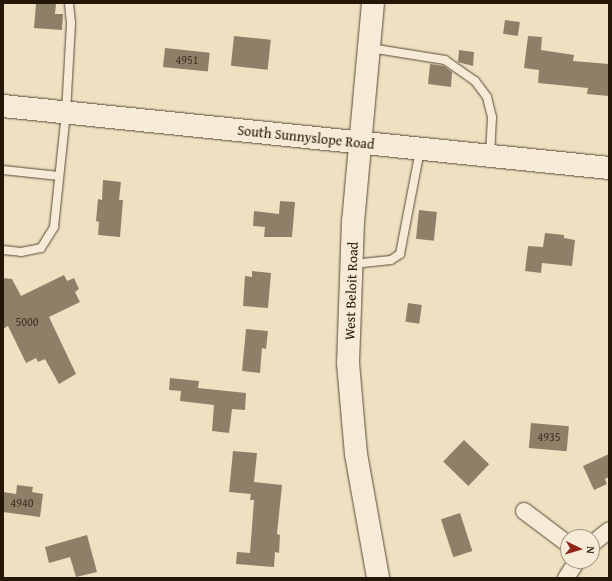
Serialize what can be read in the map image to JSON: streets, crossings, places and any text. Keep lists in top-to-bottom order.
{
  "streets": {
    "street": ["South Sunnyslope Road", "West Beloit Road"]
  },
  "crossings": [
    ["South Sunnyslope Road", "West Beloit Road"]
  ],
  "house_numbers": [
    "4951",
    "5000",
    "4935",
    "4940"
  ],
  "north": "right"
}
